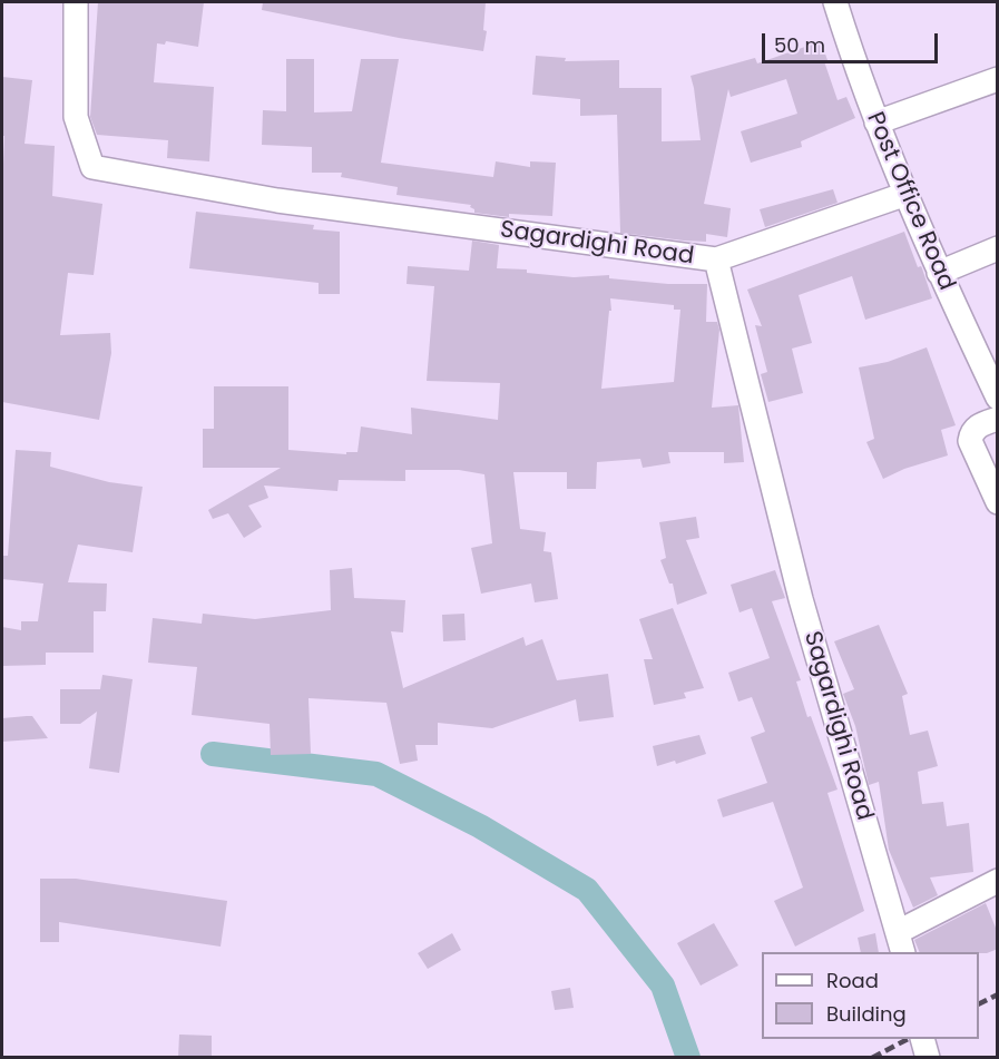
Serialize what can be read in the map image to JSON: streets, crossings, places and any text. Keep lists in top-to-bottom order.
{
  "streets": {
    "street": ["Post Office Road", "Sagardighi Road"]
  },
  "legend": ["Road", "Building"],
  "scale_bar": "50 m"
}
